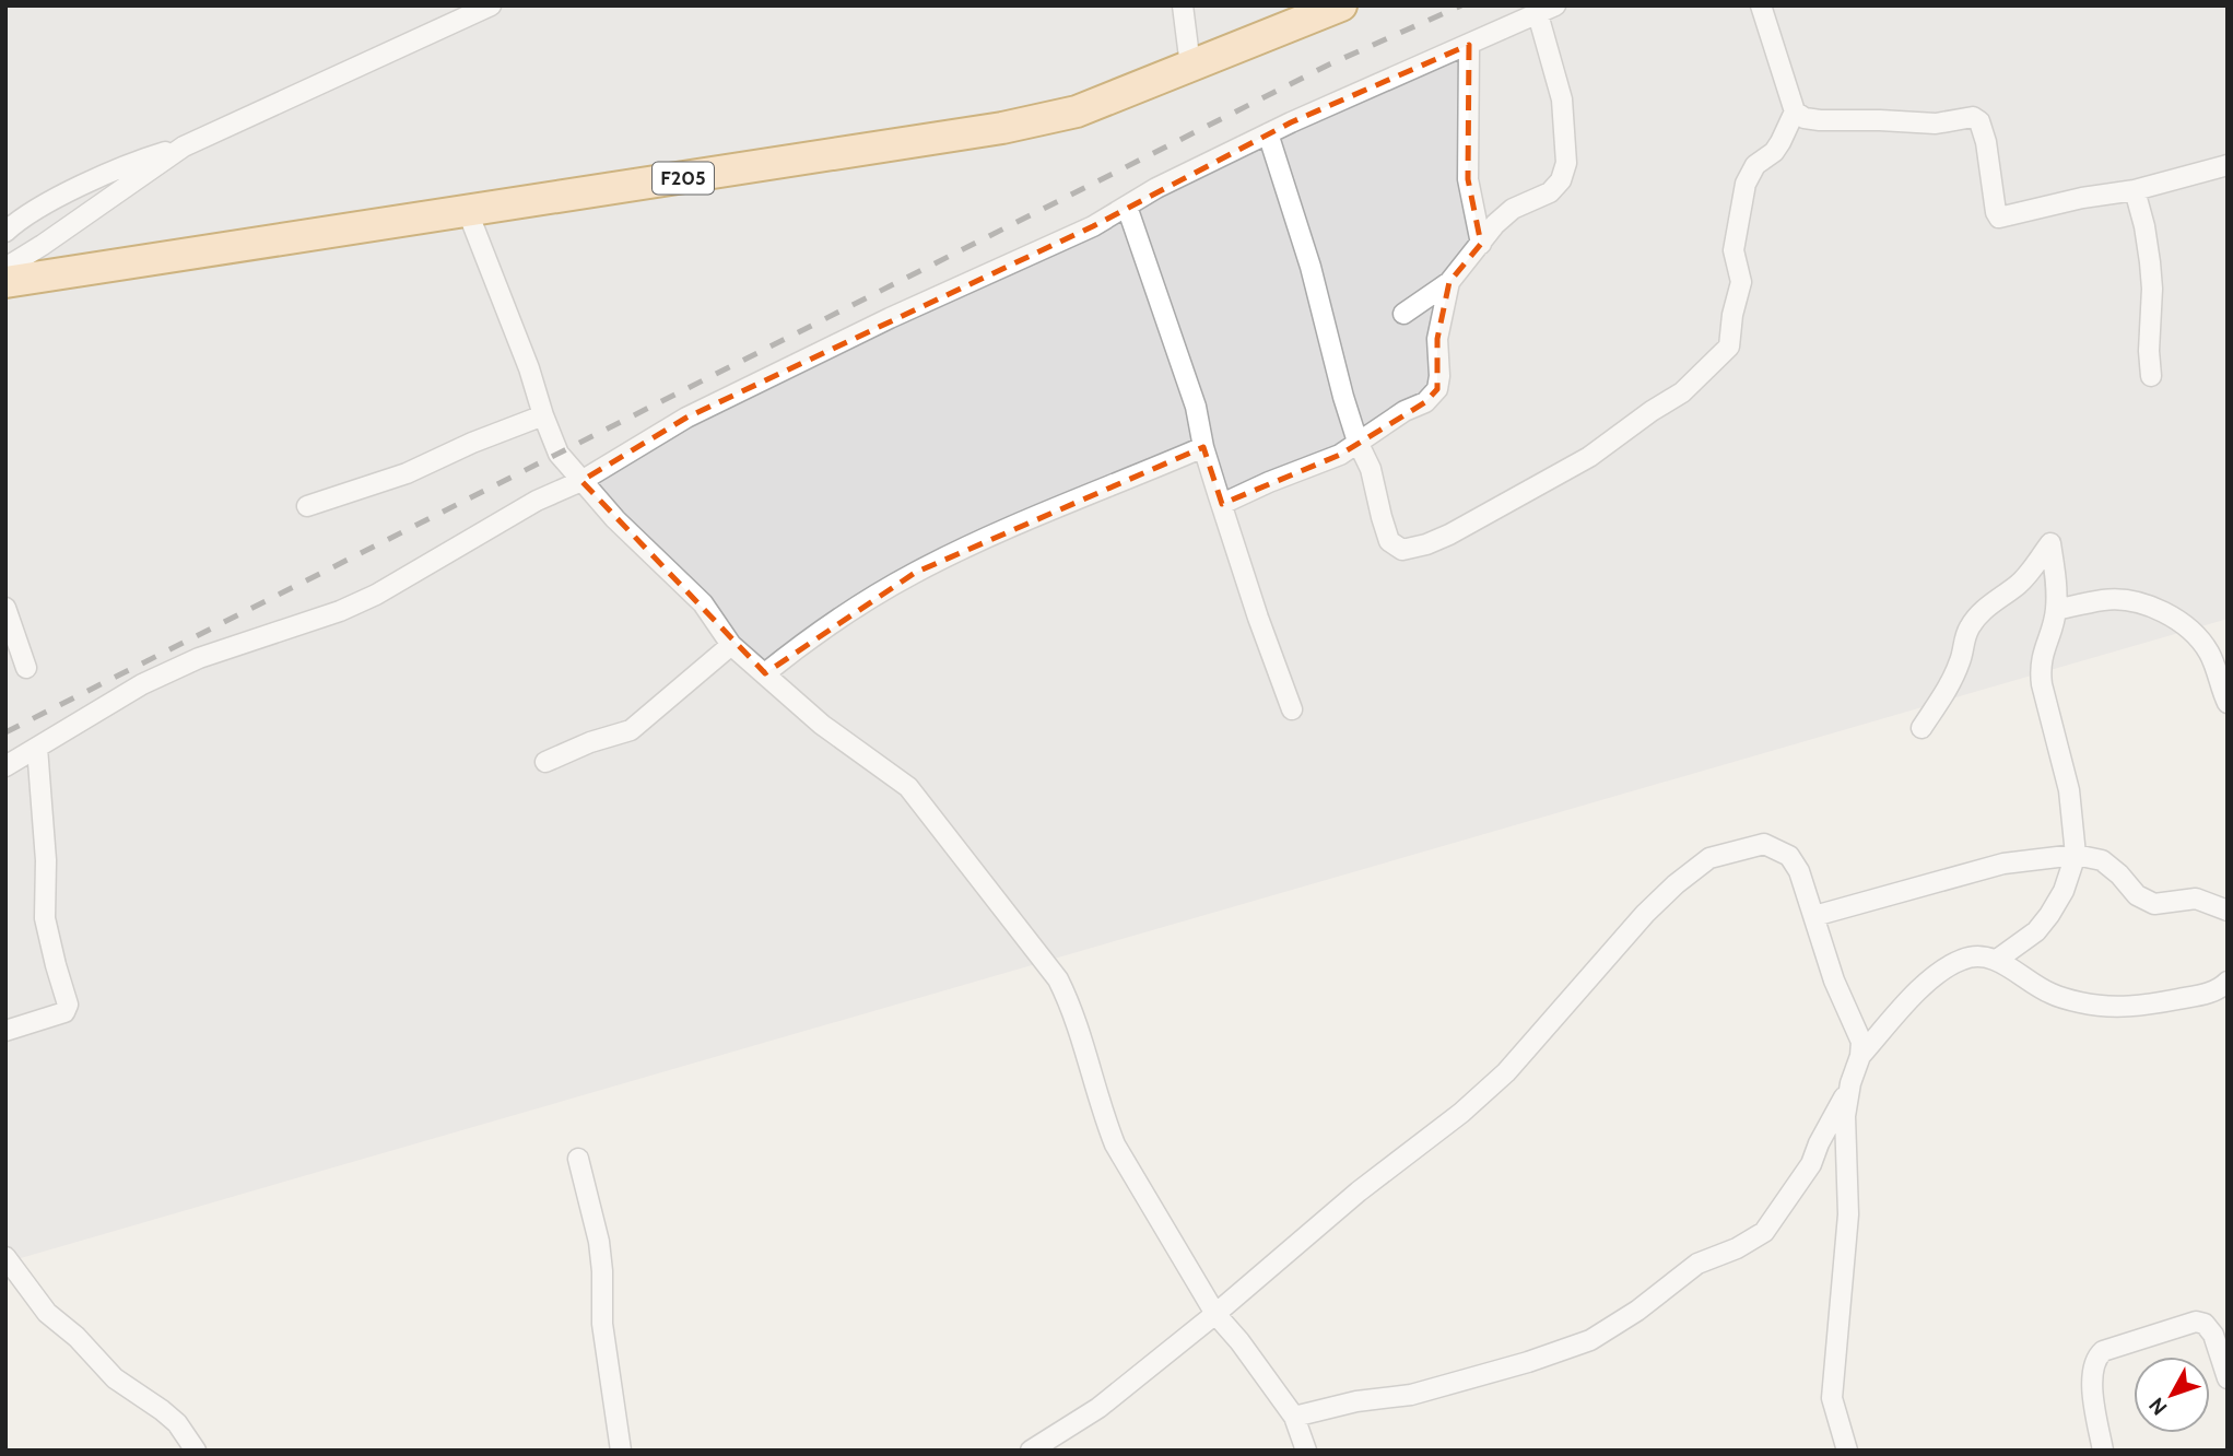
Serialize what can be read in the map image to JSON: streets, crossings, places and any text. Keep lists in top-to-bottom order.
{
  "streets": {
    "main road": ["F205"]
  },
  "north": "bottom left"
}
